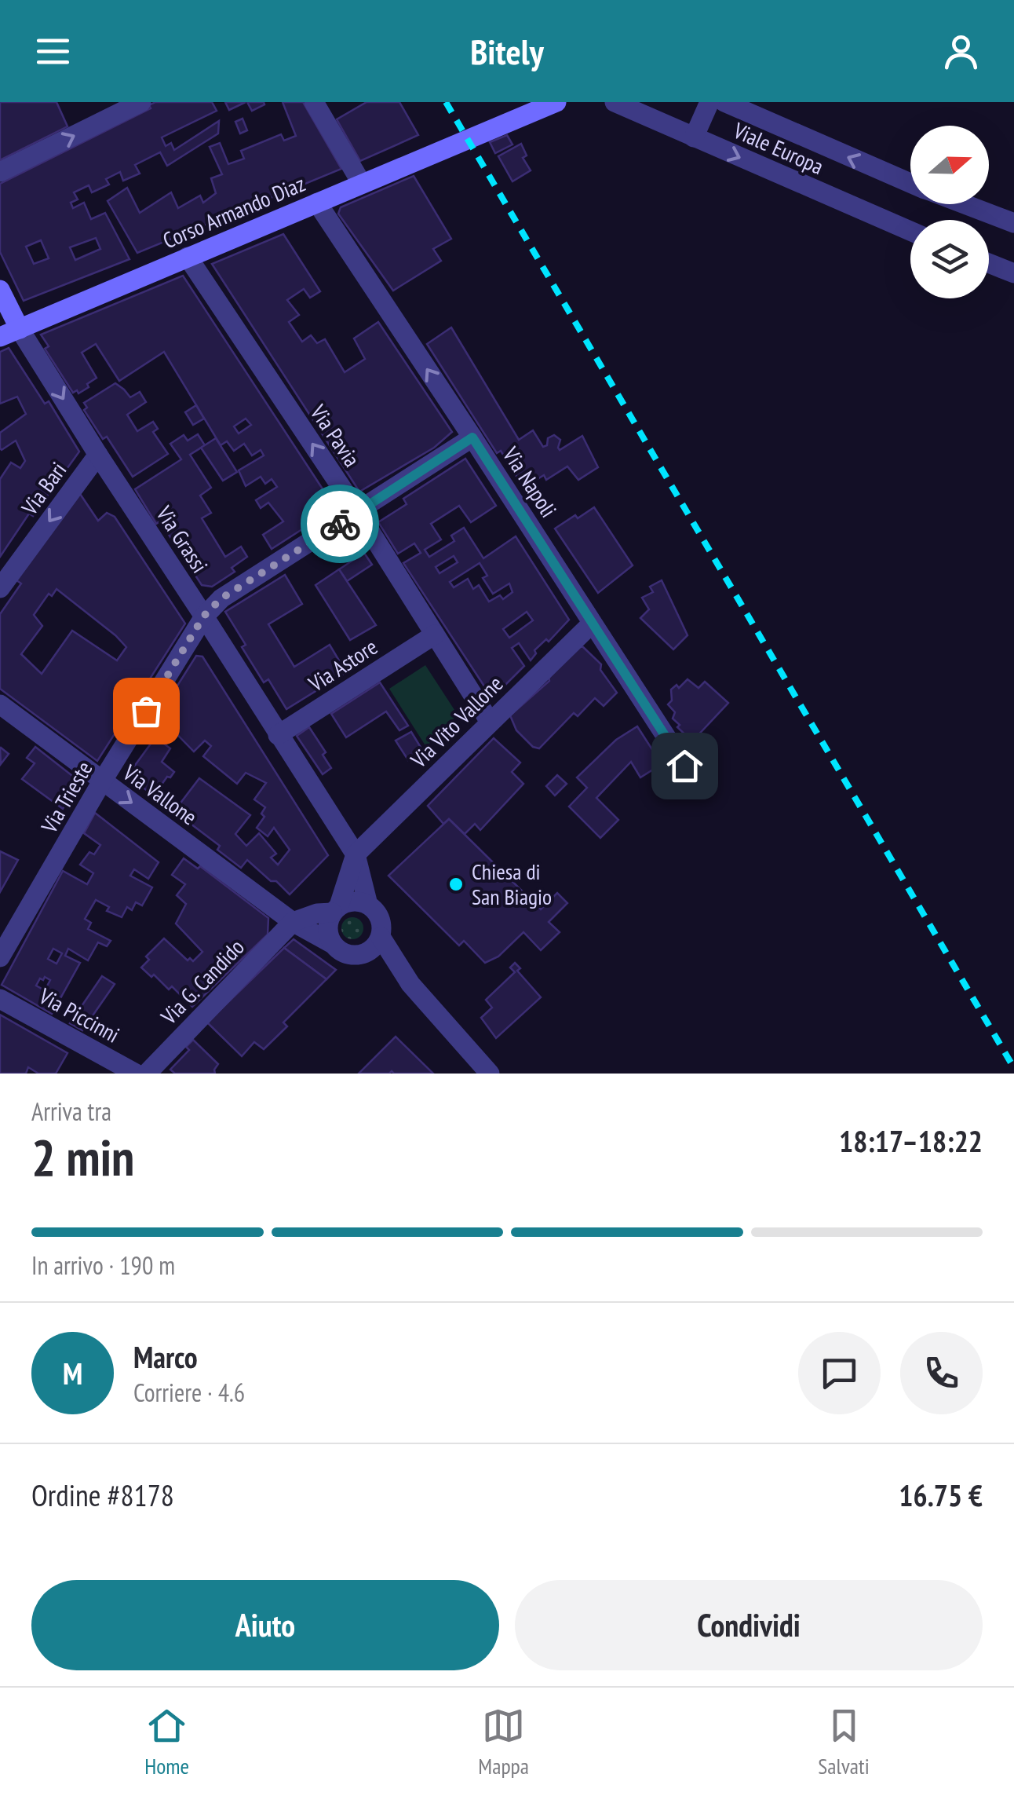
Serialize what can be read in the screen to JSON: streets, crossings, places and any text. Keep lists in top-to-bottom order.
{
  "streets": {
    "main road": ["Corso Armando Diaz"],
    "street": [
      "Viale Europa",
      "Via Pavia",
      "Via Napoli",
      "Via Bari",
      "Via Grassi",
      "Via Astore",
      "Via Vito Vallone",
      "Via Vallone",
      "Via Trieste",
      "Via G. Candido",
      "Via Piccinni"
    ]
  },
  "crossings": [
    ["Corso Armando Diaz", "Via Pavia"],
    ["Corso Armando Diaz", "Via Napoli"],
    ["Corso Armando Diaz", "Via Grassi"],
    ["Via Pavia", "Via Astore"],
    ["Via Pavia", "Via Vito Vallone"],
    ["Via Pavia", "Via Trieste"],
    ["Via Napoli", "Via Vito Vallone"],
    ["Via Napoli", "Via Trieste"],
    ["Via Bari", "Via Grassi"],
    ["Via Grassi", "Via Astore"],
    ["Via Grassi", "Via Vito Vallone"],
    ["Via Grassi", "Via Vallone"],
    ["Via Grassi", "Via Trieste"],
    ["Via Vallone", "Via Trieste"],
    ["Via Vallone", "Via G. Candido"]
  ],
  "one_way": [
    "Via Pavia",
    "Via Napoli",
    "Via Bari",
    "Via Vallone"
  ],
  "places": ["Chiesa di San Biagio"],
  "north": "right",
  "page": {
    "header": "Bitely",
    "heading": ["2 min", "Arriva tra", "18:17–18:22"],
    "panel": [
      "Marco",
      "Corriere · 4.6",
      "Ordine #8178",
      "16.75 €"
    ],
    "bar": "In arrivo · 190 m",
    "round": "M",
    "buttons": ["Aiuto", "Condividi"],
    "tabs": ["Home", "Mappa", "Salvati"]
  }
}
